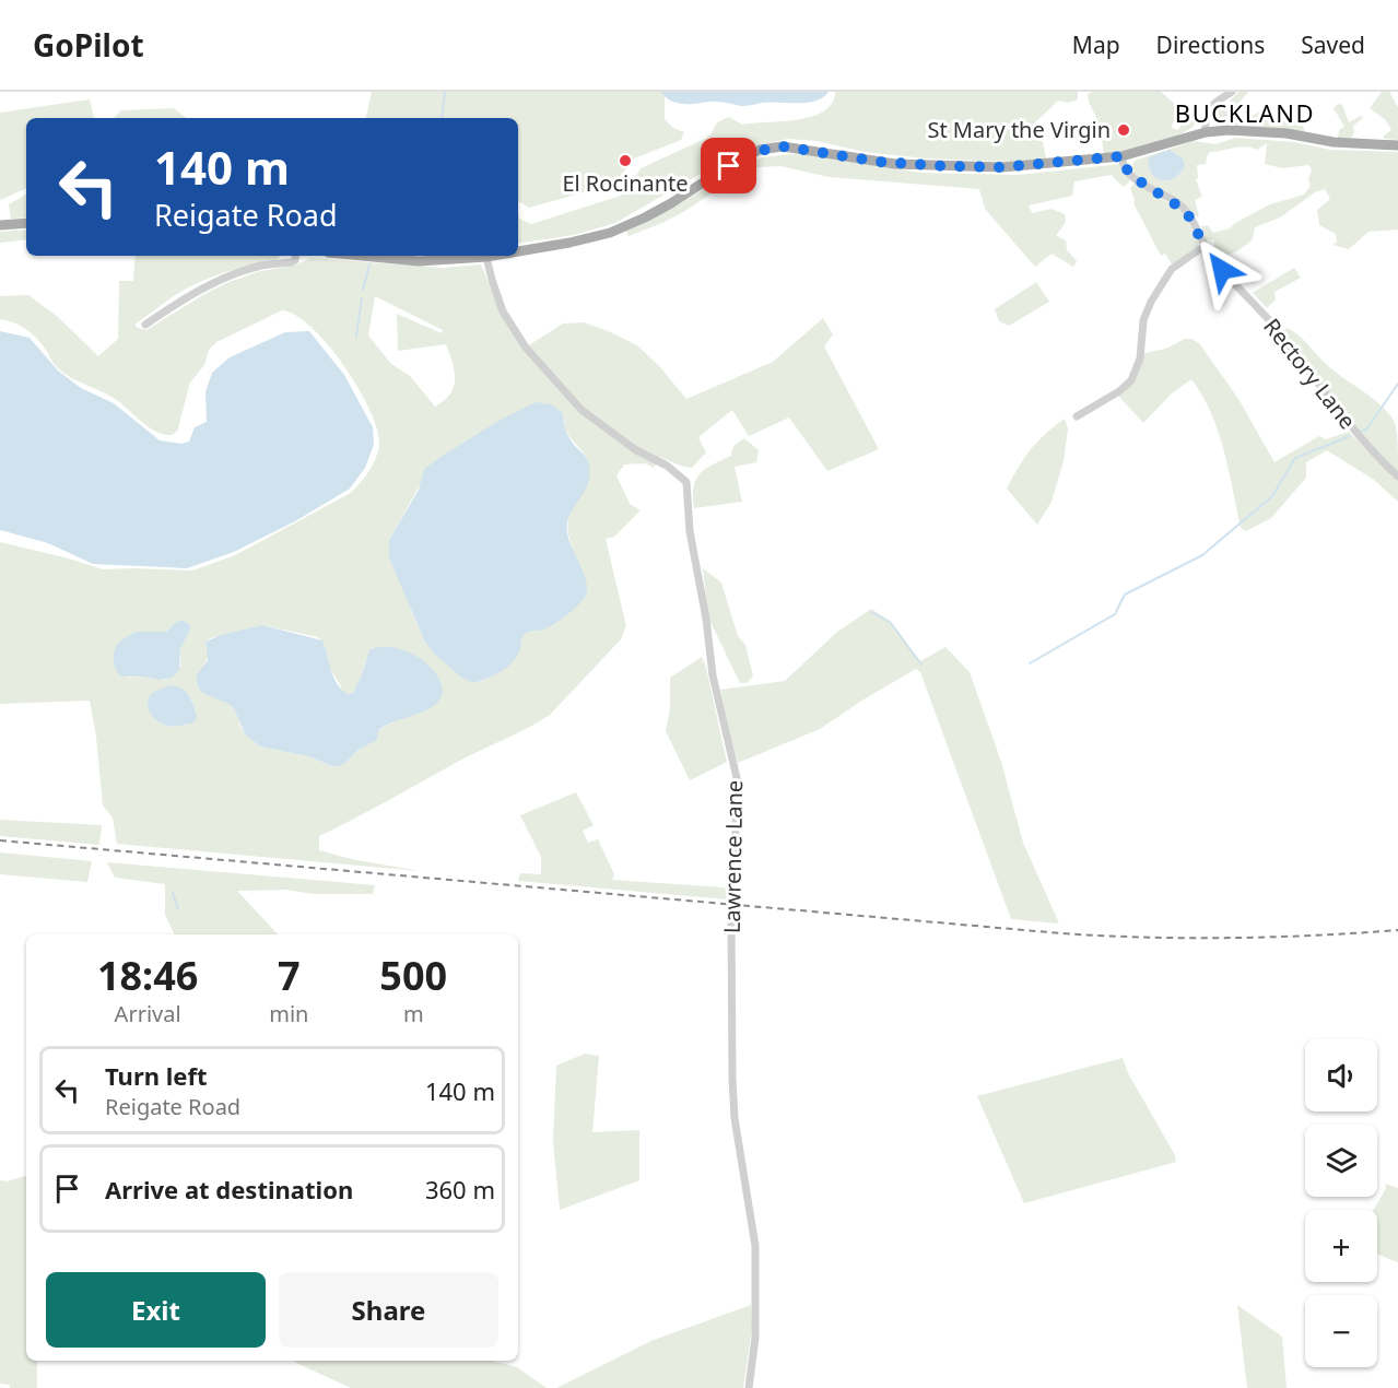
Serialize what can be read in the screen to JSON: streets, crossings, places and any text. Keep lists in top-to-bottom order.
{
  "streets": {
    "street": ["Rectory Lane", "Lawrence Lane"]
  },
  "districts": ["BUCKLAND"],
  "places": ["St Mary the Virgin", "El Rocinante"],
  "page": {
    "header": "GoPilot",
    "nav": ["Map", "Directions", "Saved"],
    "turn": ["140 m", "Reigate Road"],
    "eta": [
      "18:46",
      "Arrival",
      "7",
      "min",
      "500",
      "m"
    ],
    "map_buttons": ["+", "−"],
    "list": [
      {
        "name": "Turn left",
        "note": "Reigate Road",
        "value": "140 m"
      },
      {
        "name": "Arrive at destination",
        "value": "360 m"
      }
    ],
    "buttons": ["Exit", "Share"]
  }
}
